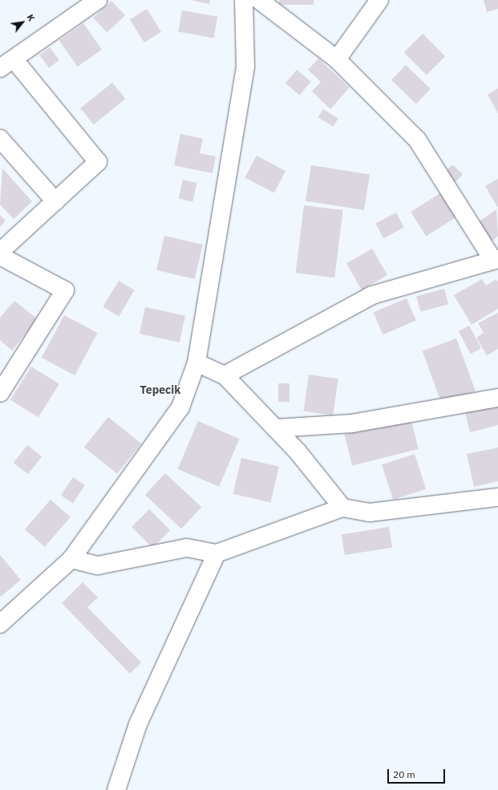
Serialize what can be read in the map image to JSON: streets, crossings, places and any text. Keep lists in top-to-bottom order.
{
  "districts": ["Tepecik"],
  "scale_bar": "20 m",
  "north": "top right"
}
